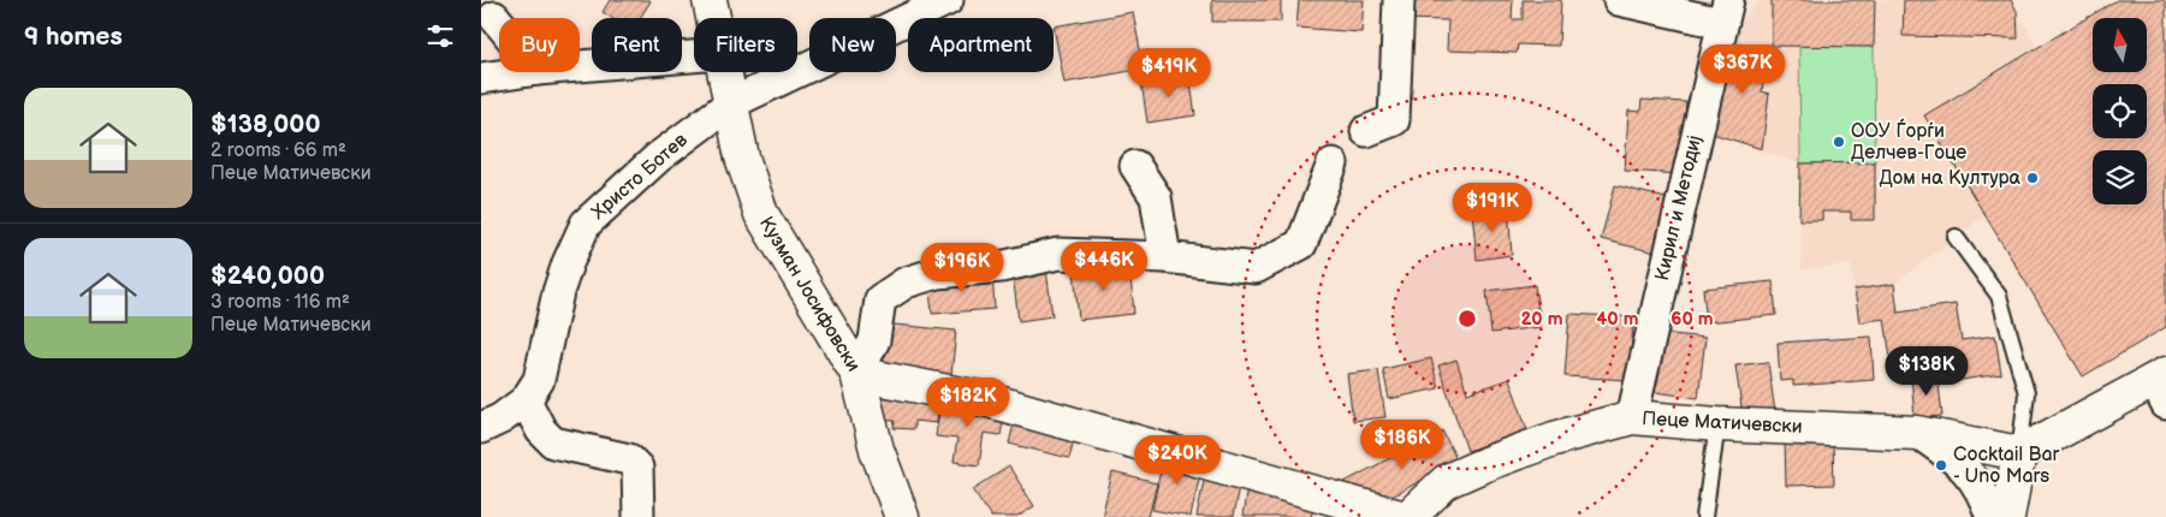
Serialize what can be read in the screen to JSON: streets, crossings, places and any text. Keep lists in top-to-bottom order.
{
  "streets": {
    "street": [
      "Христо Ботев",
      "Кирил и Методиј",
      "Кузман Јосифовски",
      "Пеце Матичевски"
    ]
  },
  "crossings": [
    ["Христо Ботев", "Кузман Јосифовски"],
    ["Кирил и Методиј", "Пеце Матичевски"]
  ],
  "places": ["ООУ Ѓорѓи Делчев-Гоце", "Дом на Култура", "Cocktail Bar - Uno Mars"],
  "north": "top",
  "page": {
    "heading": "9 homes",
    "chip": [
      "Buy",
      "Rent",
      "Filters",
      "New",
      "Apartment"
    ],
    "price": [
      "$367K",
      "$419K",
      "$191K",
      "$446K",
      "$196K",
      "$138K",
      "$182K",
      "$186K",
      "$240K"
    ],
    "list": [
      {
        "name": "$138,000",
        "note": "2 rooms · 66 m² · Пеце Матичевски"
      },
      {
        "name": "$240,000",
        "note": "3 rooms · 116 m² · Пеце Матичевски"
      }
    ]
  },
  "rings": ["20 m", "40 m", "60 m"]
}
